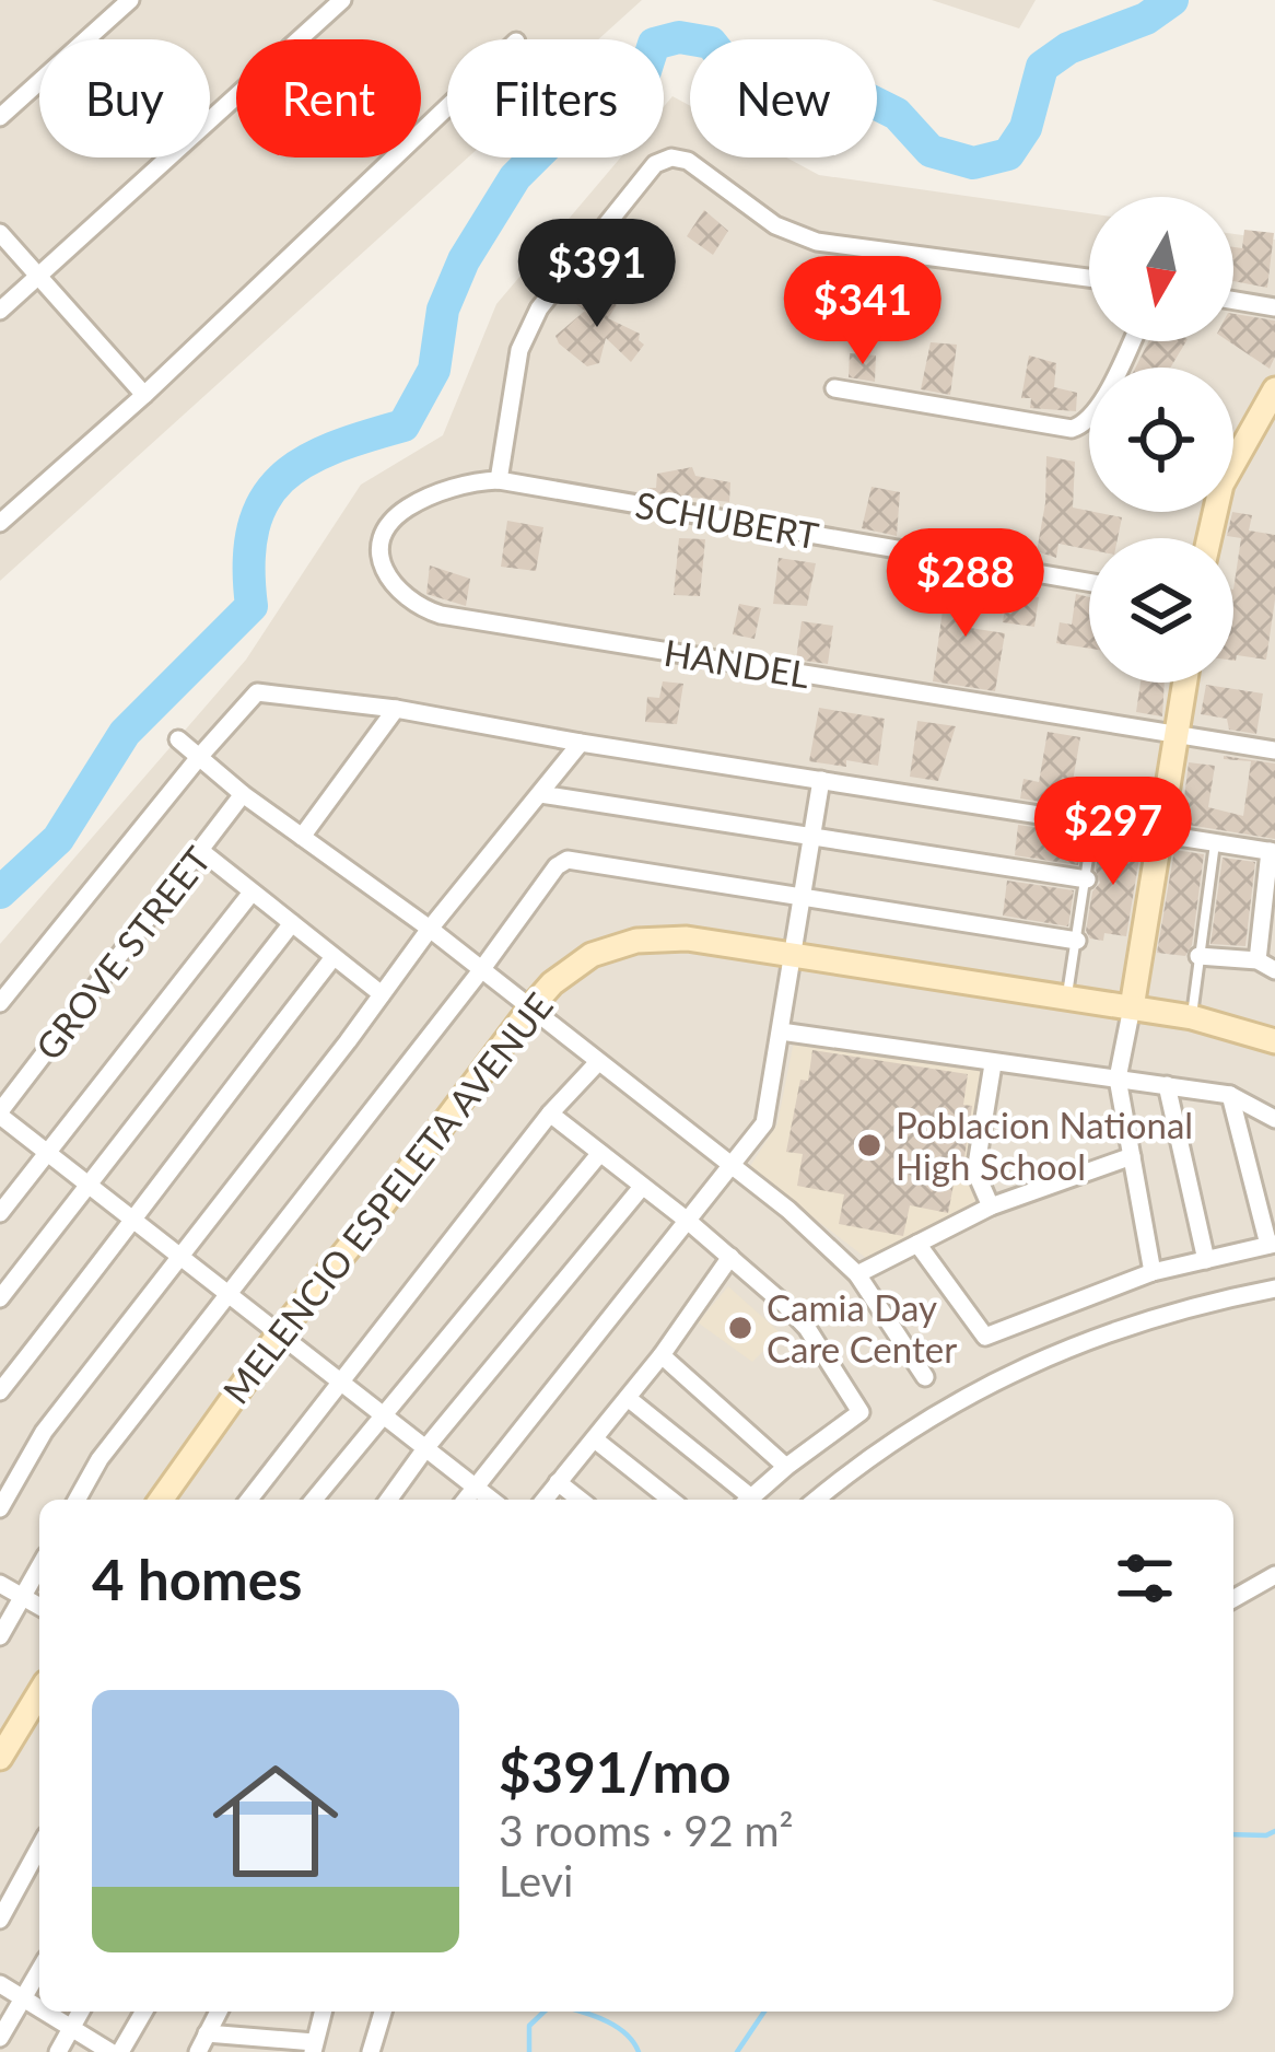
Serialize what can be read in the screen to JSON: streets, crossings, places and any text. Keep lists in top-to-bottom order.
{
  "streets": {
    "street": [
      "SCHUBERT",
      "HANDEL",
      "GROVE STREET",
      "MELENCIO ESPELETA AVENUE"
    ]
  },
  "crossings": [
    ["SCHUBERT", "HANDEL"]
  ],
  "places": ["Poblacion National High School", "Camia Day Care Center"],
  "north": "bottom",
  "page": {
    "chip": [
      "Buy",
      "Rent",
      "Filters",
      "New"
    ],
    "price": [
      "$391",
      "$341",
      "$288",
      "$297"
    ],
    "heading": "4 homes",
    "list": [
      {
        "name": "$391/mo",
        "note": "3 rooms · 92 m² · Levi"
      }
    ]
  }
}
